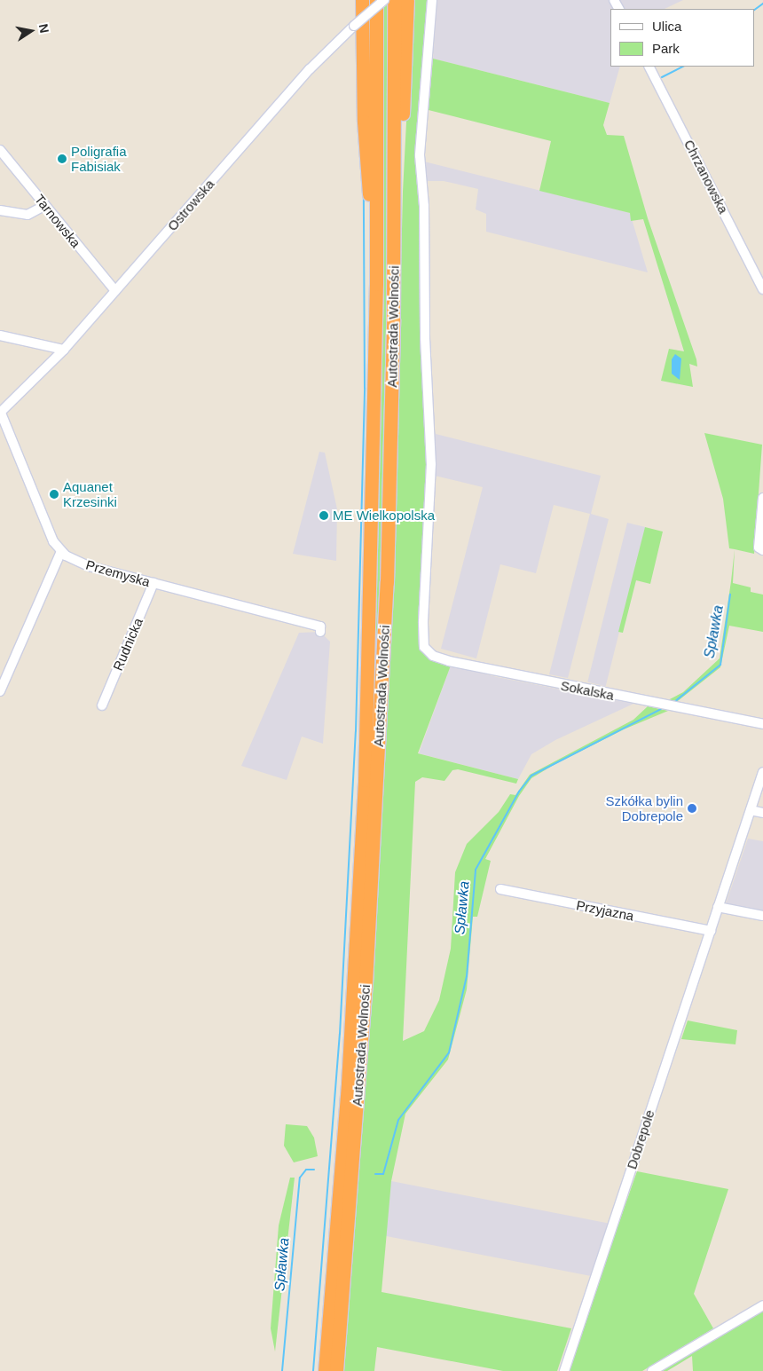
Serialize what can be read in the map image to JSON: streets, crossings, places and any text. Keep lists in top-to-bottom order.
{
  "streets": {
    "highway": ["Autostrada Wolności"],
    "street": [
      "Chrzanowska",
      "Ostrowska",
      "Tarnowska",
      "Przemyska",
      "Rudnicka",
      "Sokalska",
      "Przyjazna",
      "Dobrepole"
    ]
  },
  "crossings": [
    ["Ostrowska", "Tarnowska"],
    ["Ostrowska", "Przemyska"],
    ["Przemyska", "Rudnicka"],
    ["Przyjazna", "Dobrepole"]
  ],
  "water": ["Spławka"],
  "places": [
    "Poligrafia Fabisiak",
    "Aquanet Krzesinki",
    "ME Wielkopolska",
    "Szkółka bylin Dobrepole"
  ],
  "legend": ["Ulica", "Park"],
  "north": "right"
}
